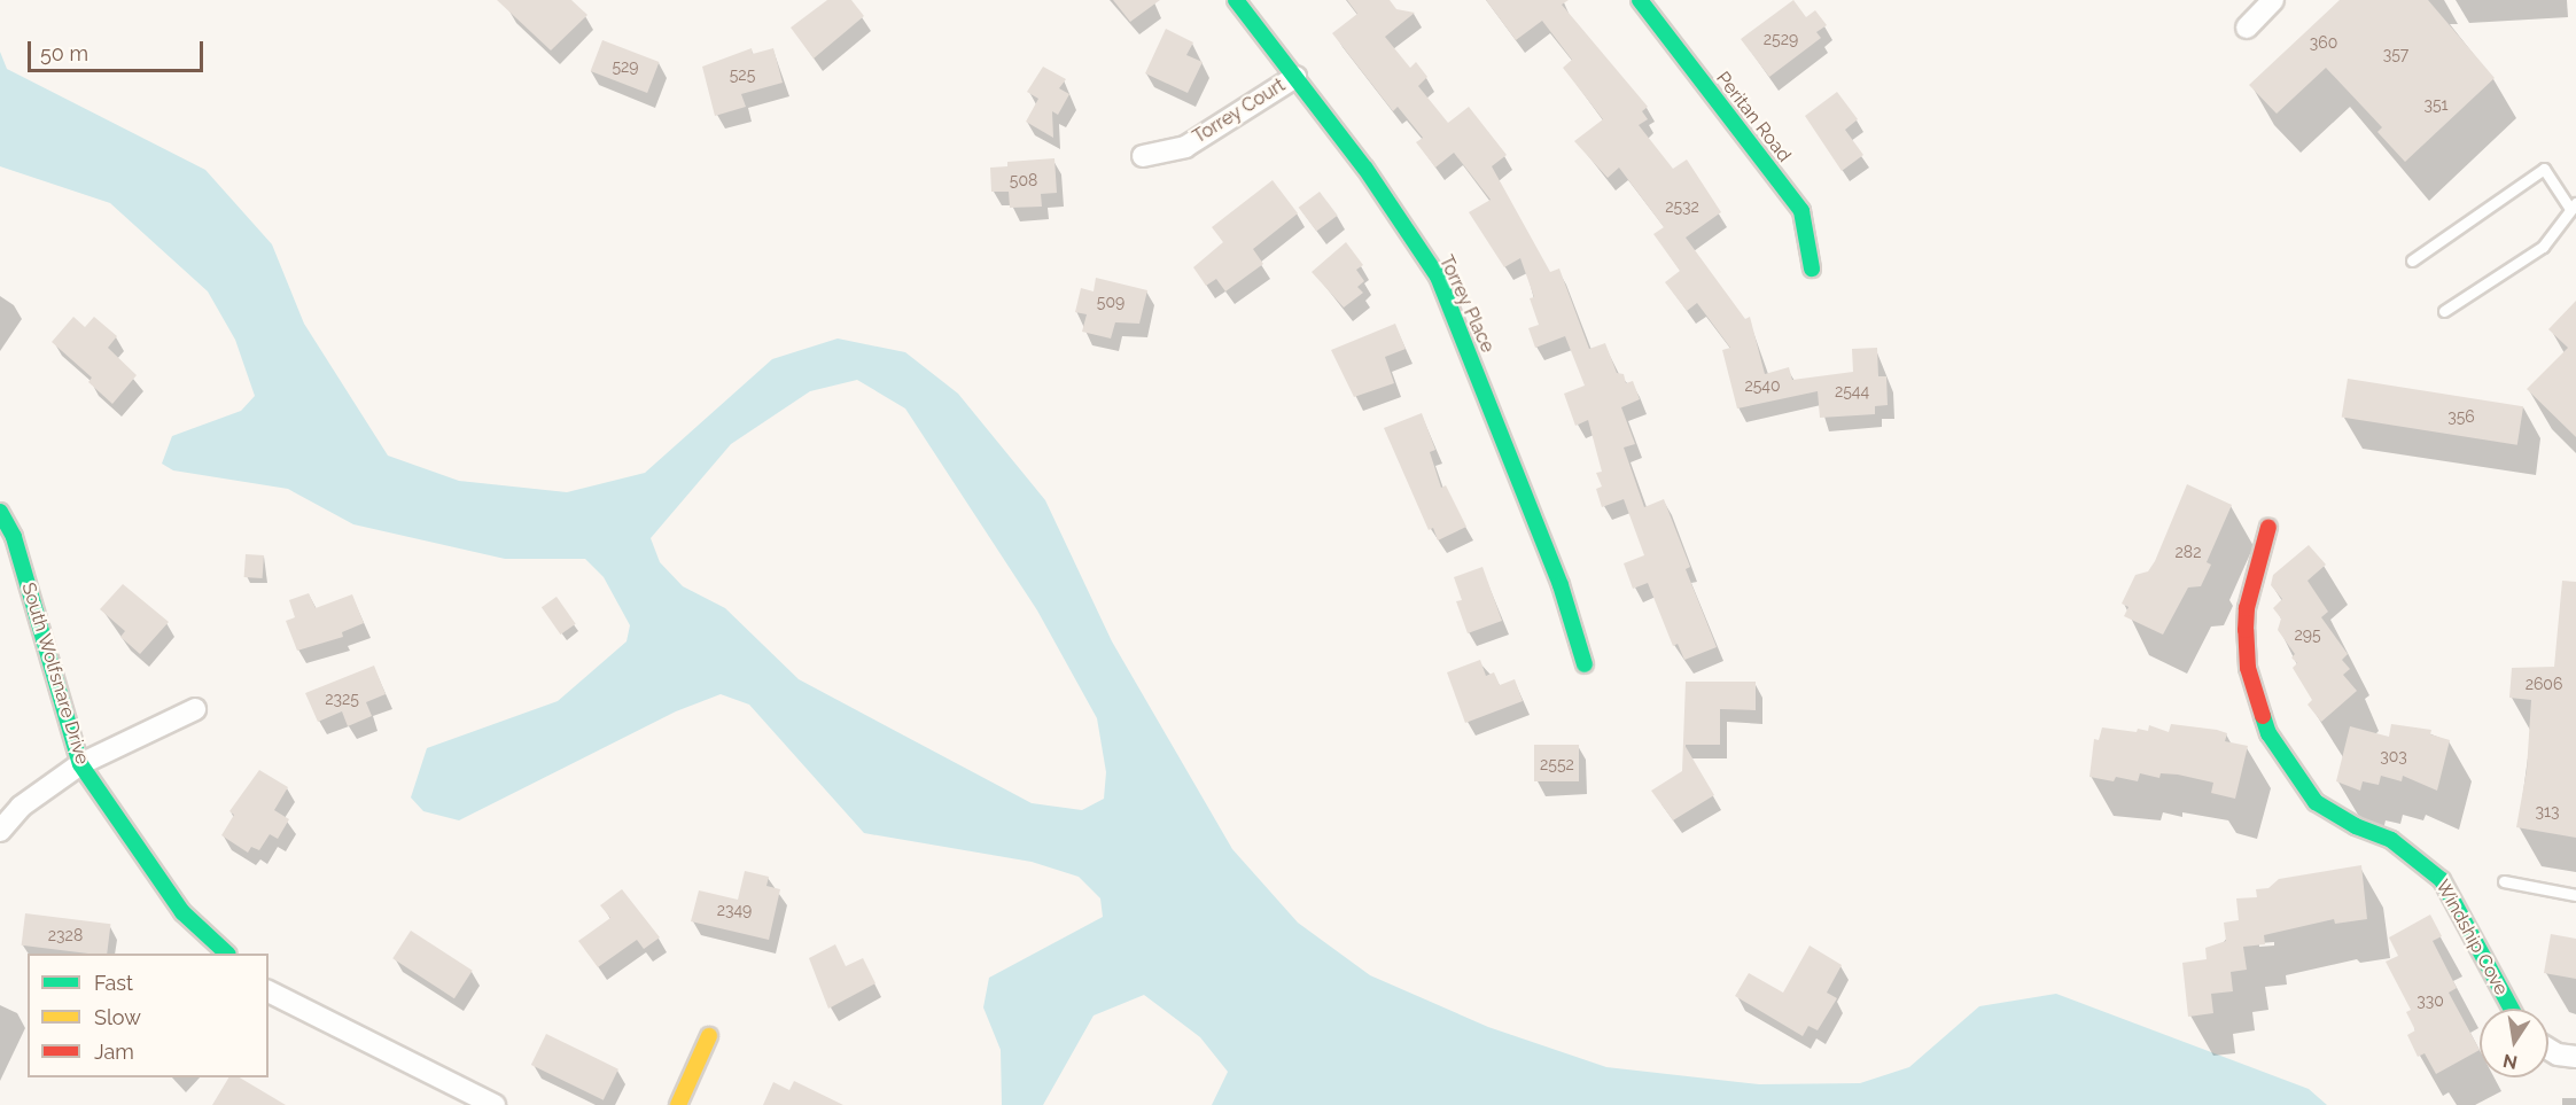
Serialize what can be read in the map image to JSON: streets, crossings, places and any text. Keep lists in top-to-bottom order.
{
  "streets": {
    "street": [
      "Torrey Court",
      "Peritan Road",
      "Torrey Place",
      "South Wolfsnare Drive",
      "Windship Cove"
    ]
  },
  "crossings": [
    ["Torrey Court", "Torrey Place"]
  ],
  "house_numbers": [
    "2529",
    "360",
    "357",
    "529",
    "525",
    "351",
    "508",
    "2532",
    "509",
    "2540",
    "2544",
    "356",
    "282",
    "295",
    "2606",
    "2325",
    "303",
    "2552",
    "313",
    "2349",
    "2328",
    "330"
  ],
  "legend": ["Fast", "Slow", "Jam"],
  "scale_bar": "50 m",
  "north": "bottom"
}
